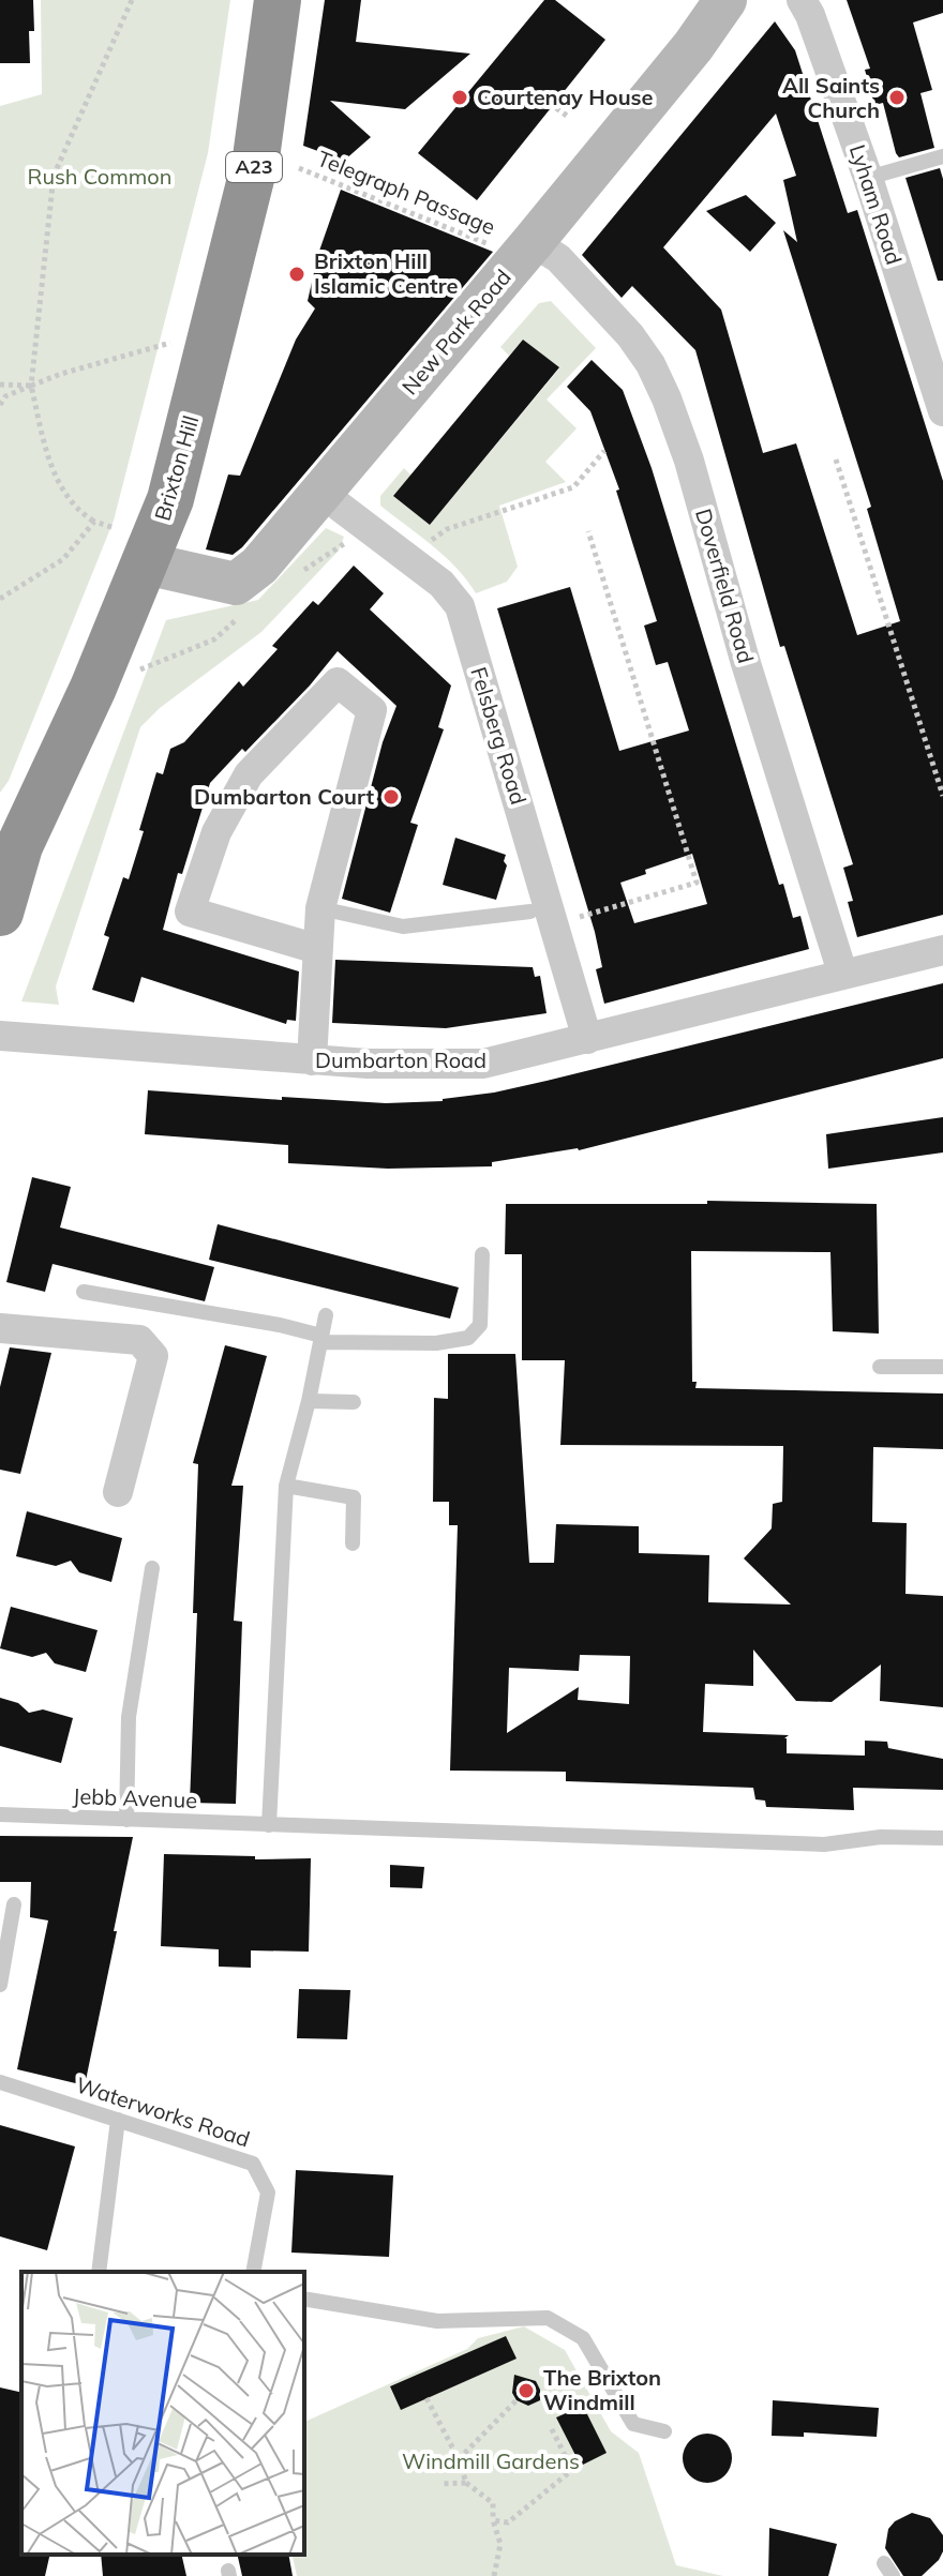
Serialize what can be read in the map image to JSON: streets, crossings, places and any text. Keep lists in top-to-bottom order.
{
  "streets": {
    "highway": ["A23", "Brixton Hill"],
    "street": [
      "Lyham Road",
      "New Park Road",
      "Doverfield Road",
      "Felsberg Road",
      "Dumbarton Road"
    ],
    "lane": ["Jebb Avenue", "Waterworks Road"],
    "path": ["Telegraph Passage"]
  },
  "crossings": [
    ["Telegraph Passage", "New Park Road"],
    ["Telegraph Passage", "Doverfield Road"],
    ["New Park Road", "Brixton Hill"],
    ["New Park Road", "Doverfield Road"],
    ["New Park Road", "Felsberg Road"],
    ["Doverfield Road", "Dumbarton Road"],
    ["Felsberg Road", "Dumbarton Road"]
  ],
  "parks": ["Rush Common", "Windmill Gardens"],
  "places": [
    "Courtenay House",
    "All Saints Church",
    "Brixton Hill Islamic Centre",
    "Dumbarton Court",
    "The Brixton Windmill"
  ]
}
